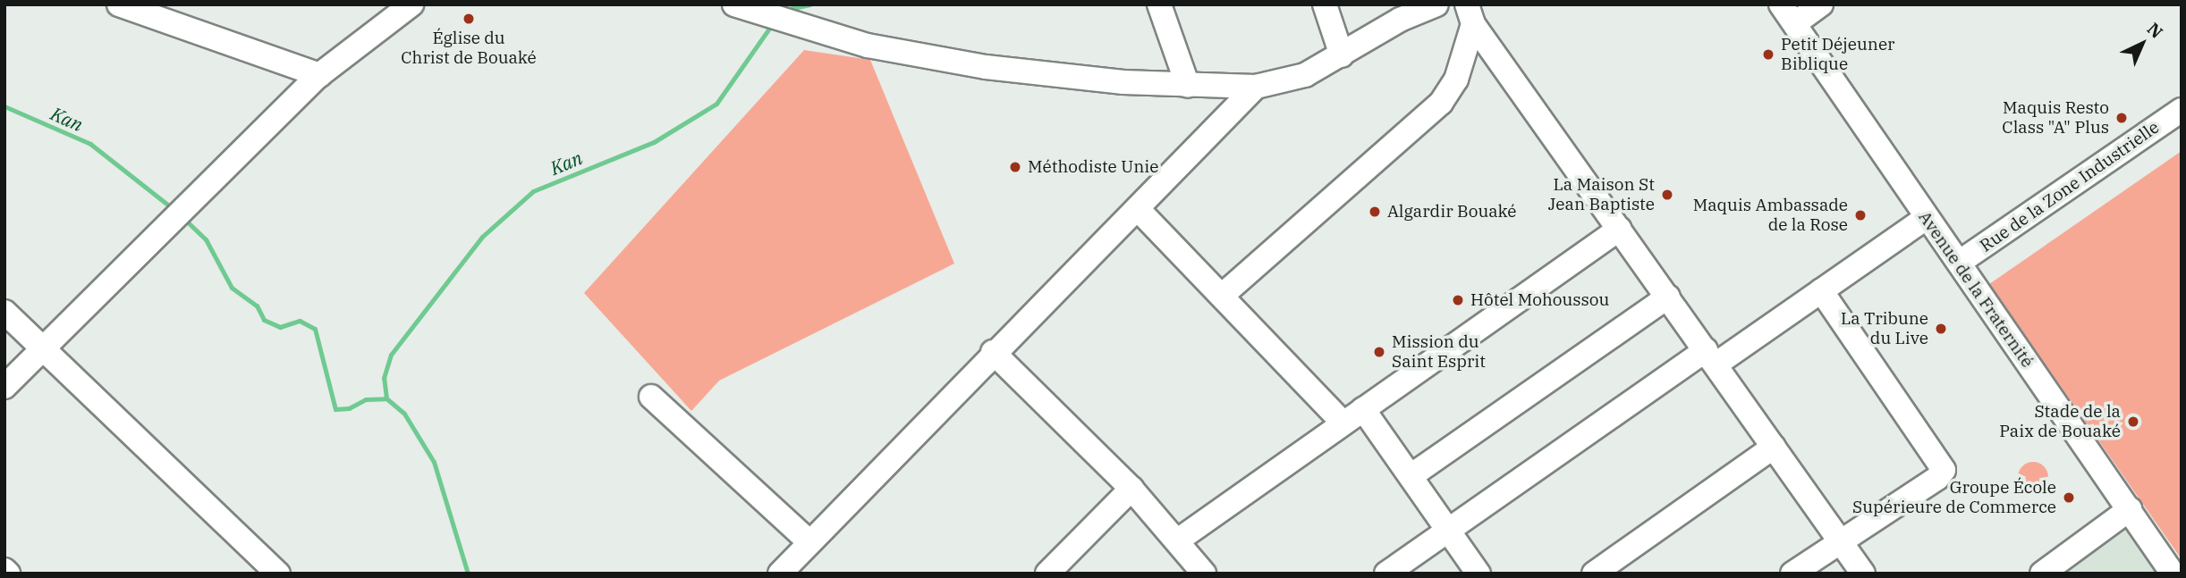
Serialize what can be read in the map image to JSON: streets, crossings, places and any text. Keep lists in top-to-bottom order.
{
  "streets": {
    "street": ["Rue de la Zone Industrielle", "Avenue de la Fraternité"]
  },
  "crossings": [
    ["Rue de la Zone Industrielle", "Avenue de la Fraternité"]
  ],
  "water": ["Kan"],
  "places": [
    "Église du Christ de Bouaké",
    "Petit Déjeuner Biblique",
    "Maquis Resto Class \"A\" Plus",
    "Méthodiste Unie",
    "La Maison St Jean Baptiste",
    "Algardir Bouaké",
    "Maquis Ambassade de la Rose",
    "Hôtel Mohoussou",
    "La Tribune du Live",
    "Mission du Saint Esprit",
    "Stade de la Paix de Bouaké",
    "Groupe École Supérieure de Commerce"
  ],
  "north": "top right"
}
